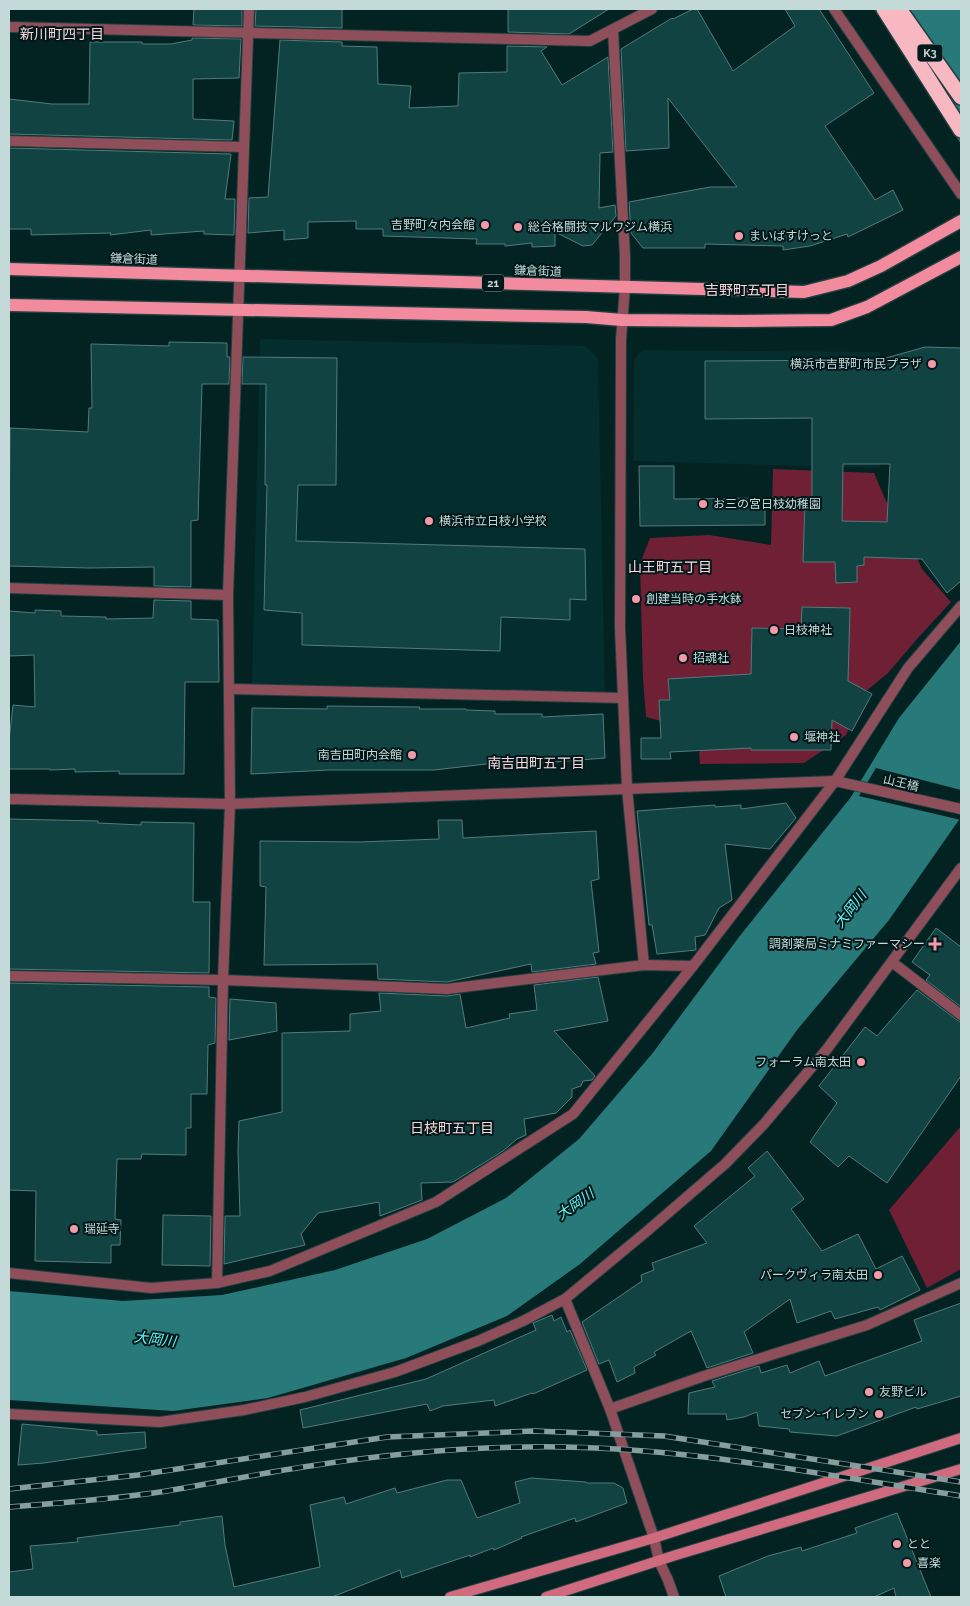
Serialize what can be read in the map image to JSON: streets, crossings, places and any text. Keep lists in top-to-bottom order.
{
  "streets": {
    "highway": ["K3"],
    "main road": ["鎌倉街道", "21"],
    "street": ["山王橋"]
  },
  "districts": [
    "新川町四丁目",
    "吉野町五丁目",
    "山王町五丁目",
    "南吉田町五丁目",
    "日枝町五丁目"
  ],
  "water": ["大岡川"],
  "places": {
    "other": [
      "吉野町々内会館",
      "総合格闘技マルワジム横浜",
      "まいばすけっと",
      "横浜市吉野町市民プラザ",
      "お三の宮日枝幼稚園",
      "横浜市立日枝小学校",
      "創建当時の手水鉢",
      "日枝神社",
      "招魂社",
      "堰神社",
      "南吉田町内会館",
      "フォーラム南太田",
      "瑞延寺",
      "パークヴィラ南太田",
      "友野ビル",
      "セブン-イレブン",
      "とと",
      "喜楽"
    ],
    "health": ["調剤薬局ミナミファーマシー"]
  }
}
